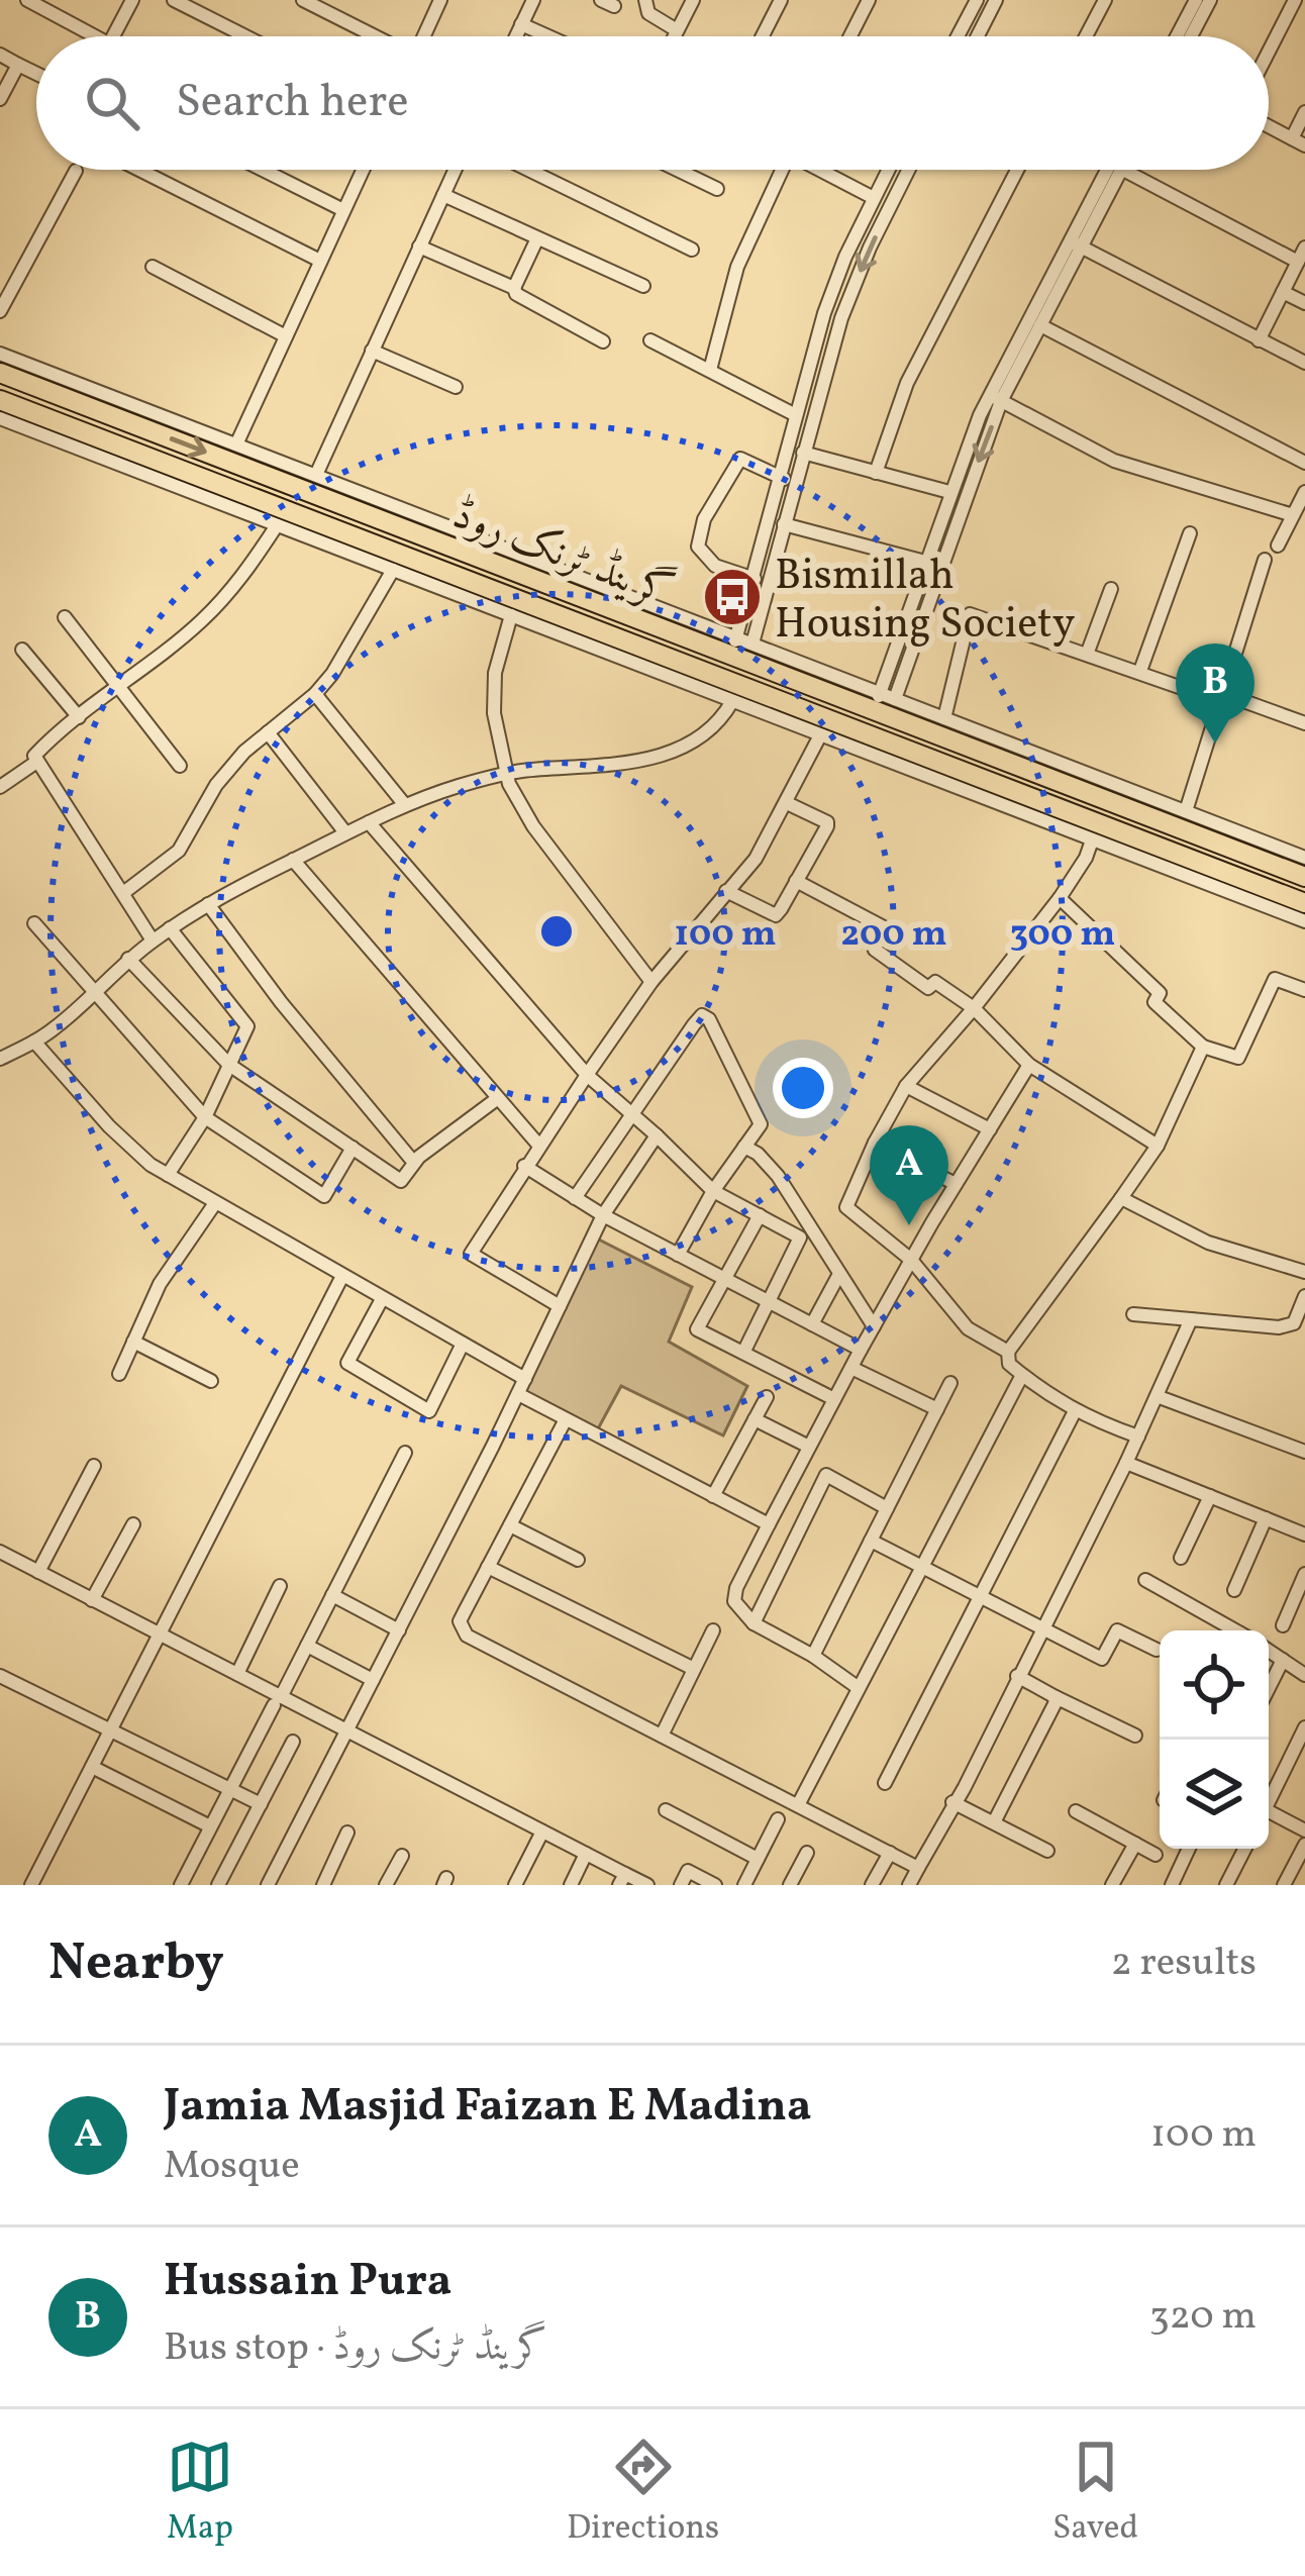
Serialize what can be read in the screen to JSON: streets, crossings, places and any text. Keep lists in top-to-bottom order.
{
  "streets": {
    "highway": ["گرینڈ ٹرنک روڈ"]
  },
  "places": {
    "bus stop": ["Bismillah Housing Society"]
  },
  "page": {
    "search": "Search here",
    "pins": ["B", "A"],
    "heading": ["Nearby", "2 results"],
    "list": [
      {
        "mark": "A",
        "name": "Jamia Masjid Faizan E Madina",
        "note": "Mosque",
        "value": "100 m"
      },
      {
        "mark": "B",
        "name": "Hussain Pura",
        "note": "Bus stop · گرینڈ ٹرنک روڈ",
        "value": "320 m"
      }
    ],
    "nav": ["Map", "Directions", "Saved"]
  },
  "rings": ["100 m", "200 m", "300 m"]
}
